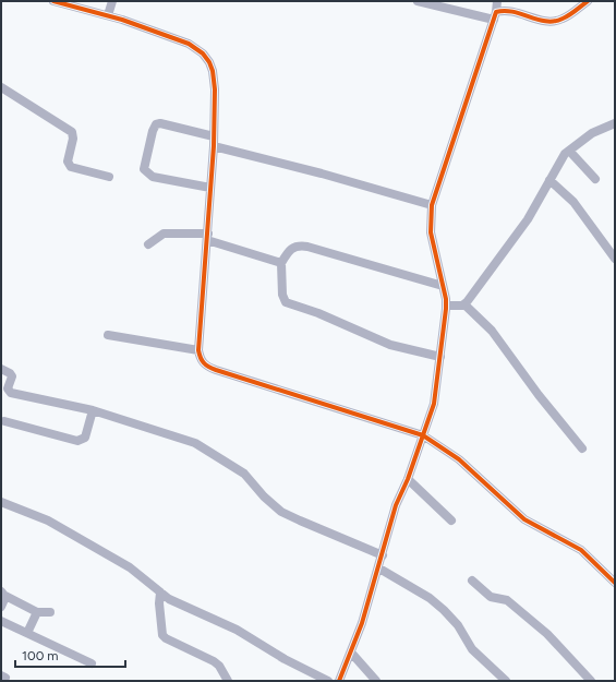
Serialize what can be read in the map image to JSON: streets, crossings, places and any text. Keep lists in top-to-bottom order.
{
  "scale_bar": "100 m"
}
